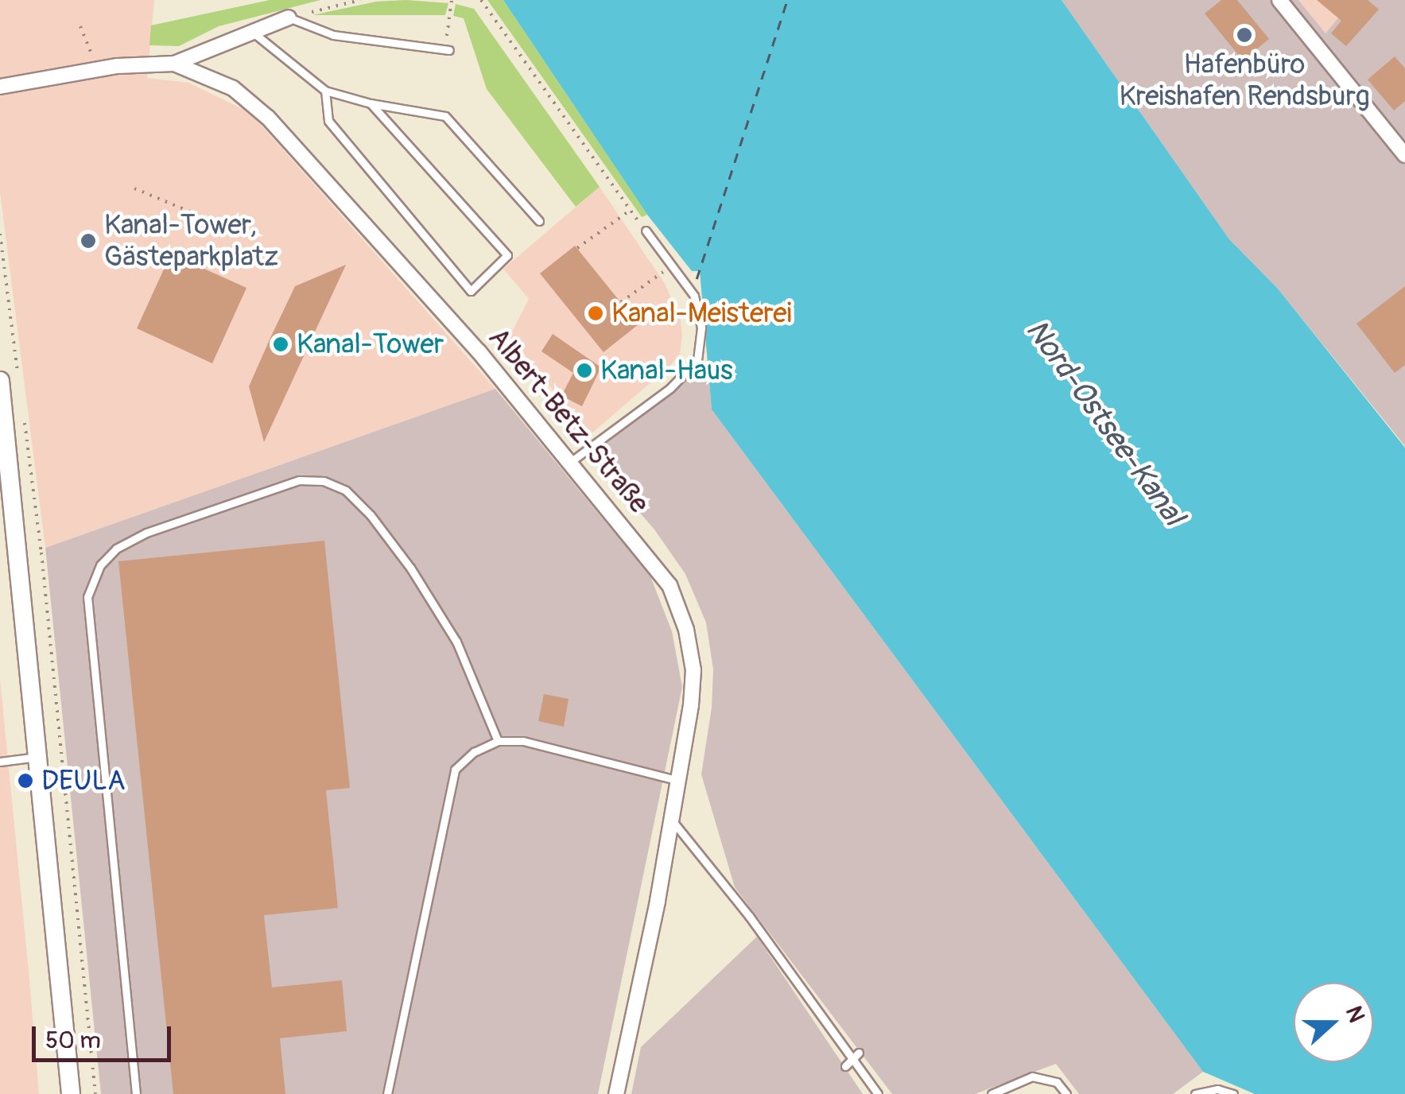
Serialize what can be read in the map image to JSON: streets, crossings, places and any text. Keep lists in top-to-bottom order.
{
  "streets": {
    "street": ["Albert-Betz-Straße"]
  },
  "water": ["Nord-Ostsee-Kanal"],
  "places": [
    "Hafenbüro Kreishafen Rendsburg",
    "Kanal-Tower, Gästeparkplatz",
    "Kanal-Meisterei",
    "Kanal-Tower",
    "Kanal-Haus",
    "DEULA"
  ],
  "scale_bar": "50 m",
  "north": "right"
}
